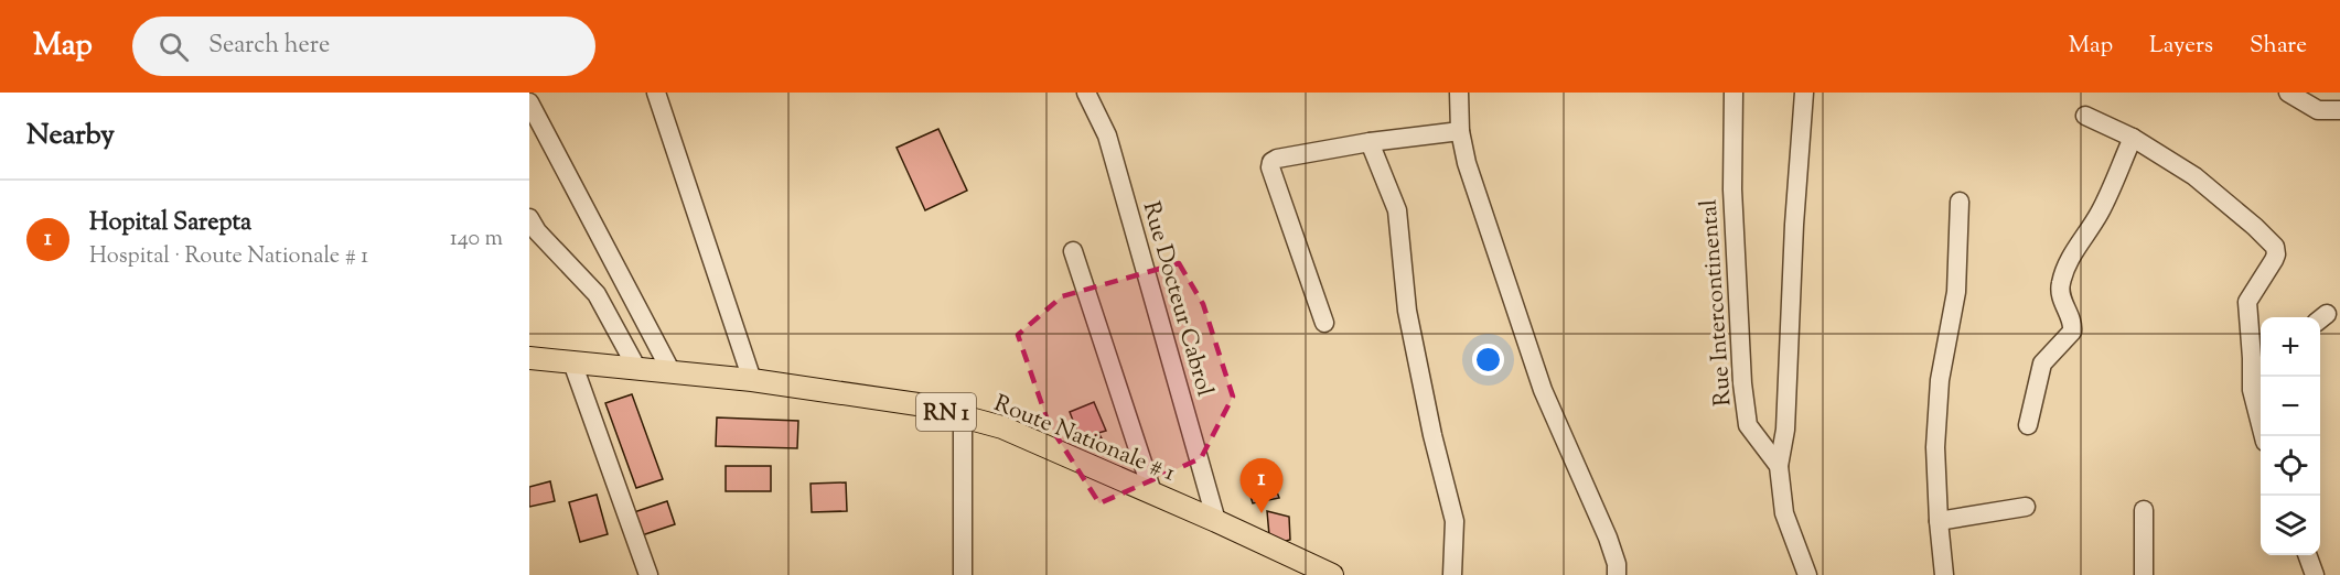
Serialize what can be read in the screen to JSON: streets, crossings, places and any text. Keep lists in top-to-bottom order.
{
  "streets": {
    "main road": ["RN 1", "Route Nationale # 1"],
    "street": ["Rue Docteur Cabrol", "Rue Intercontinental"]
  },
  "crossings": [
    ["Rue Docteur Cabrol", "Route Nationale # 1"]
  ],
  "page": {
    "header": "Map",
    "search": "Search here",
    "nav": ["Map", "Layers", "Share"],
    "heading": "Nearby",
    "list": [
      {
        "mark": "1",
        "name": "Hopital Sarepta",
        "note": "Hospital · Route Nationale # 1",
        "value": "140 m"
      }
    ],
    "map_buttons": ["+", "−"],
    "pins": "1"
  }
}
